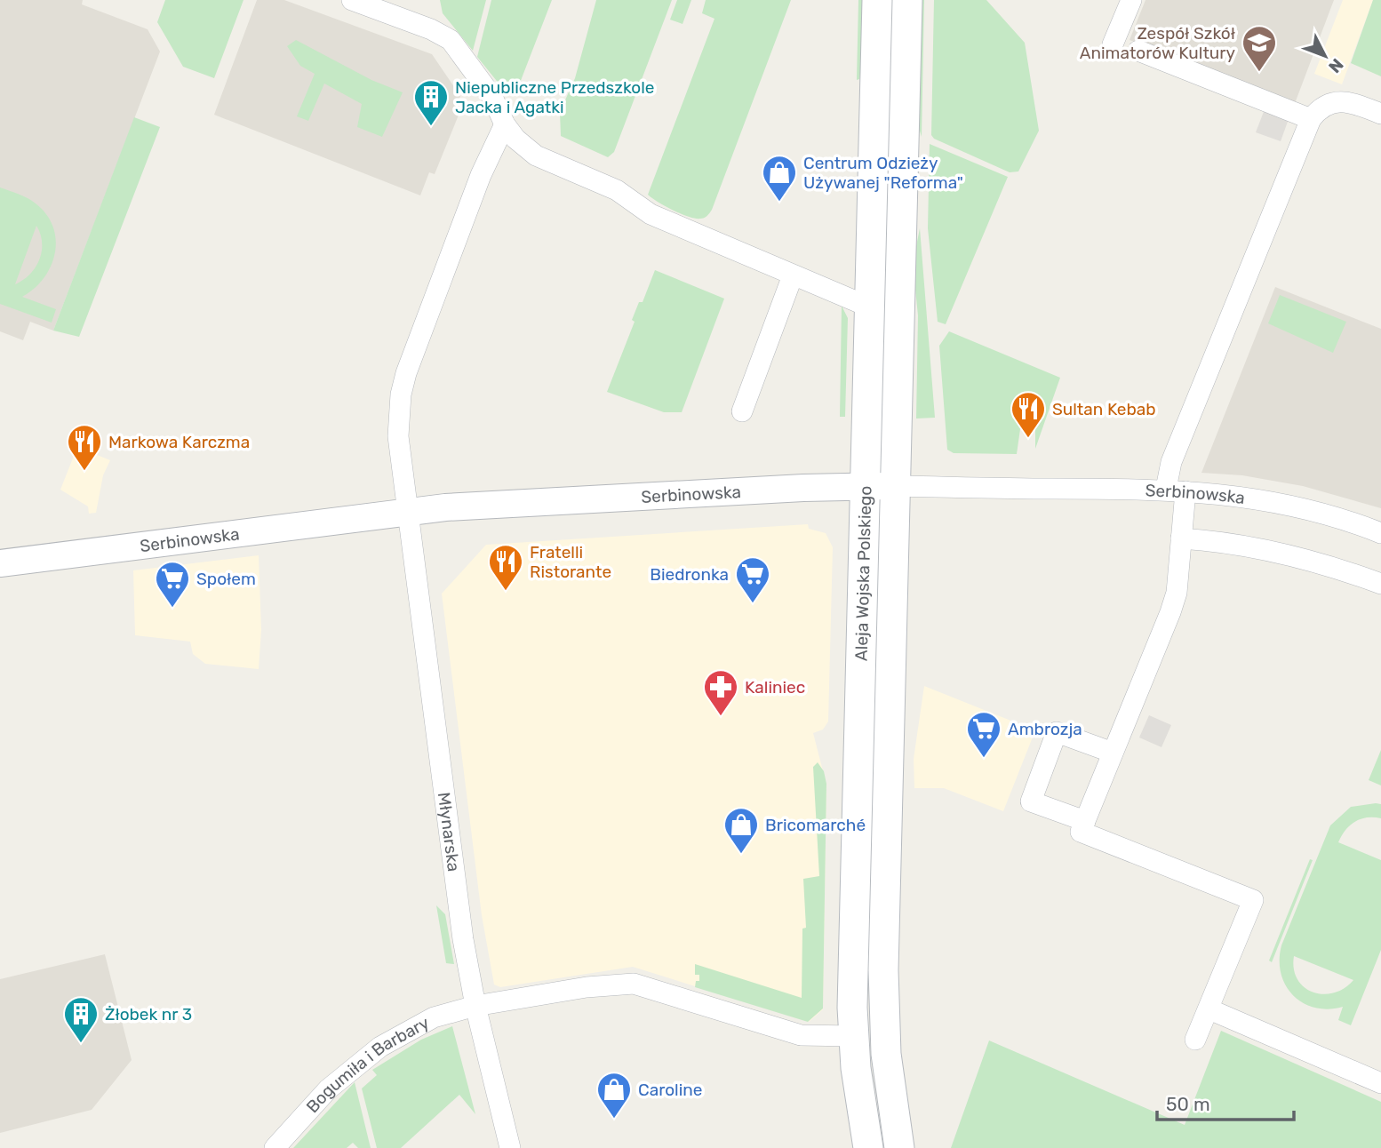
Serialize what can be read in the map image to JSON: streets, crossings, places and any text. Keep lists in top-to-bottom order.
{
  "streets": {
    "main road": ["Aleja Wojska Polskiego"],
    "street": ["Serbinowska", "Młynarska", "Bogumiła i Barbary"]
  },
  "crossings": [
    ["Serbinowska", "Aleja Wojska Polskiego"],
    ["Serbinowska", "Młynarska"],
    ["Aleja Wojska Polskiego", "Bogumiła i Barbary"],
    ["Młynarska", "Bogumiła i Barbary"]
  ],
  "places": {
    "school or university": ["Zespół Szkół Animatorów Kultury"],
    "building": ["Niepubliczne Przedszkole Jacka i Agatki", "Żłobek nr 3"],
    "shop": ["Centrum Odzieży Używanej \"Reforma\"", "Bricomarché", "Caroline"],
    "restaurant": ["Sultan Kebab", "Markowa Karczma", "Fratelli Ristorante"],
    "supermarket": ["Biedronka", "Społem", "Ambrozja"],
    "pharmacy": ["Kaliniec"]
  },
  "scale_bar": "50 m",
  "north": "bottom right"
}
